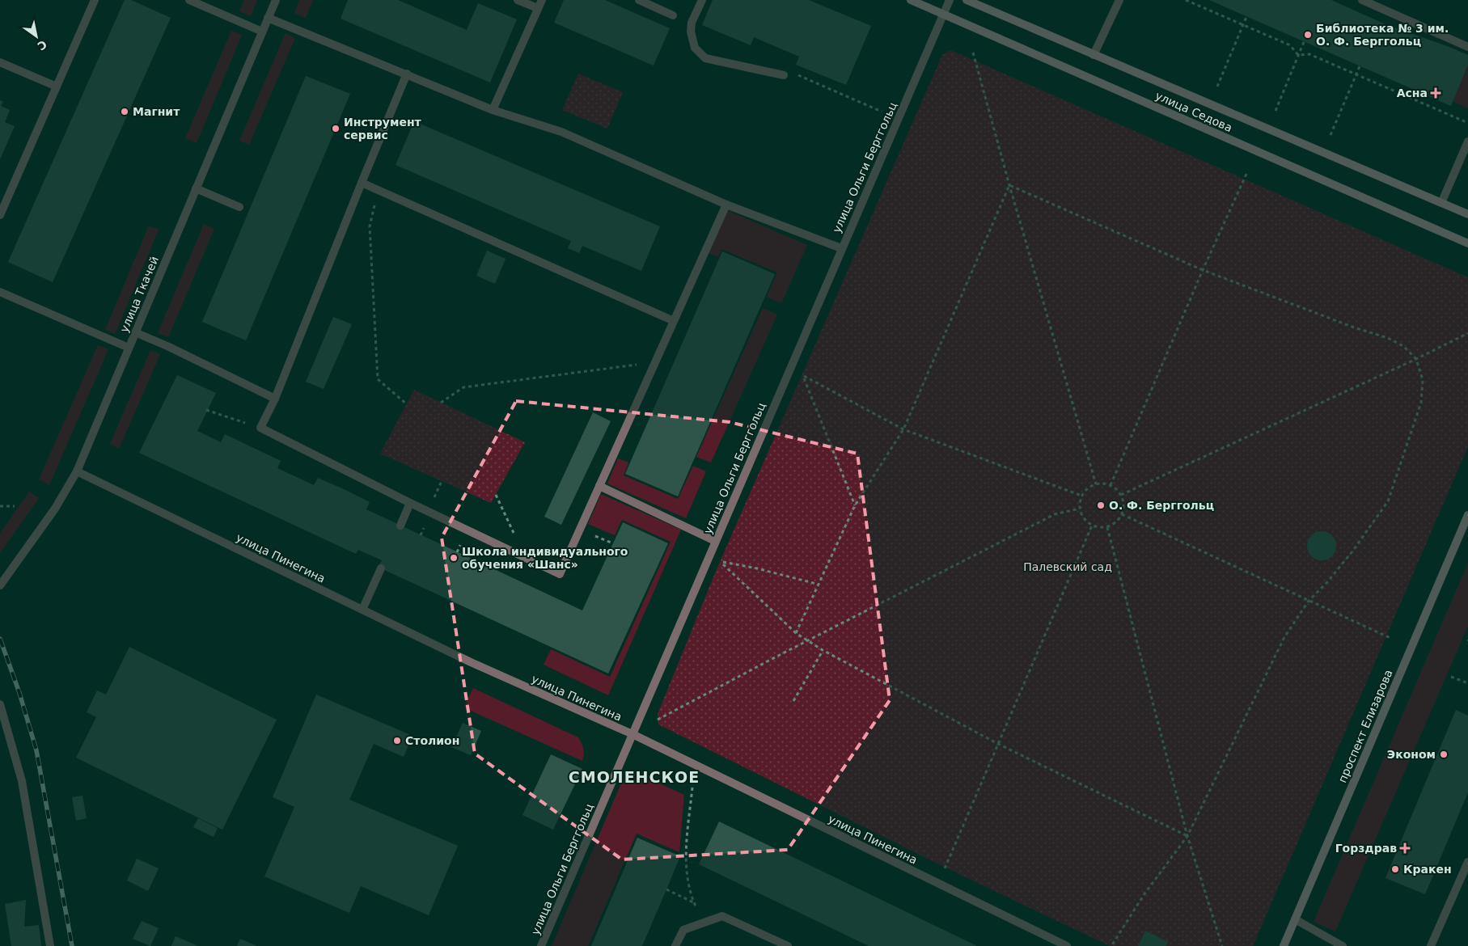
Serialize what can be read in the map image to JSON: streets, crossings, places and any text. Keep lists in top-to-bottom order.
{
  "streets": {
    "main road": ["улица Седова", "проспект Елизарова"],
    "street": ["улица Ольги Берггольц", "улица Ткачей", "улица Пинегина"]
  },
  "crossings": [
    ["улица Седова", "улица Ольги Берггольц"],
    ["улица Ольги Берггольц", "улица Пинегина"],
    ["улица Ткачей", "улица Пинегина"]
  ],
  "districts": ["СМОЛЕНСКОЕ"],
  "parks": ["Палевский сад"],
  "places": {
    "other": [
      "Библиотека № 3 им. О. Ф. Берггольц",
      "Магнит",
      "Инструмент сервис",
      "О. Ф. Берггольц",
      "Школа индивидуального обучения «Шанс»",
      "Столион",
      "Эконом",
      "Кракен"
    ],
    "health": ["Асна", "Горздрав"]
  },
  "north": "bottom right"
}
